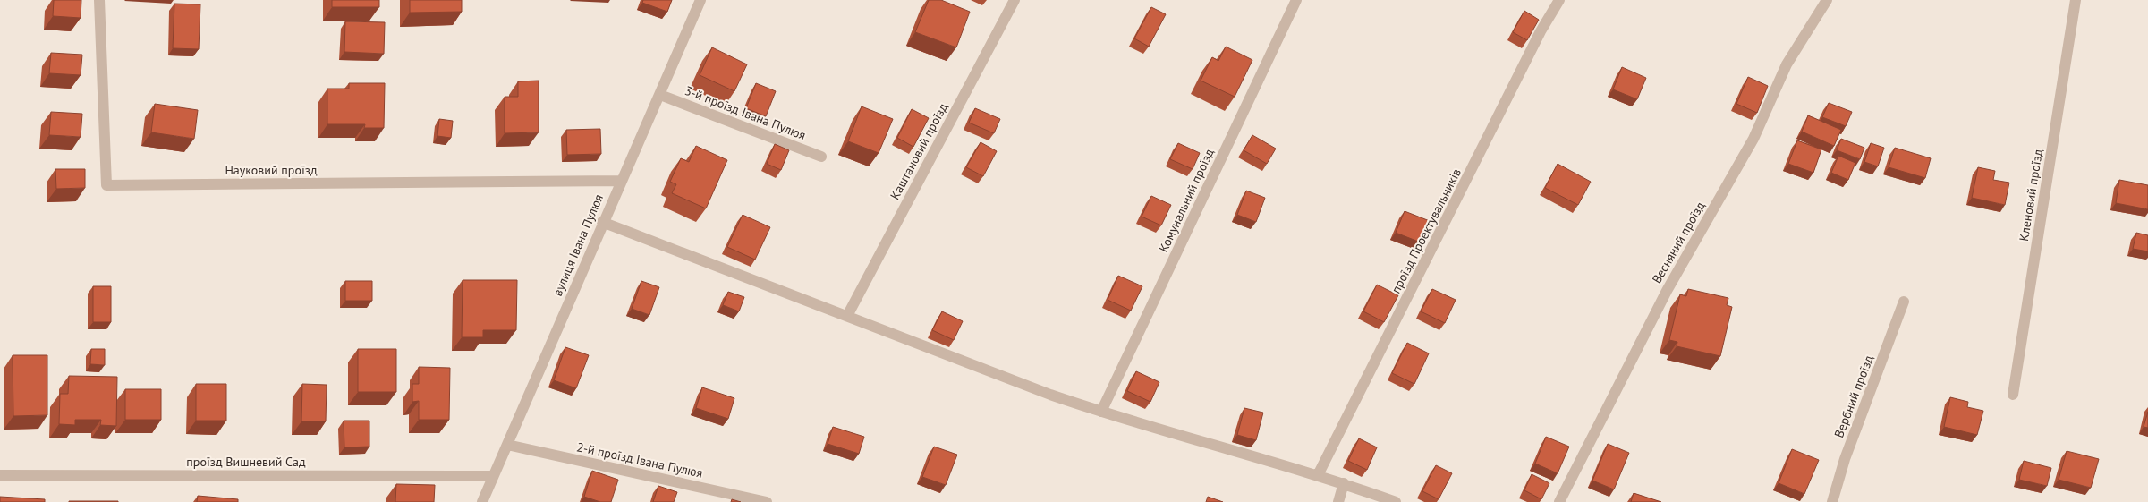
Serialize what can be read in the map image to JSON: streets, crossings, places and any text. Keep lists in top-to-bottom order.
{
  "streets": {
    "street": [
      "3-й проїзд Івана Пулюя",
      "Каштановий проїзд",
      "Науковий проїзд",
      "Кленовий проїзд",
      "Комунальний проїзд",
      "проїзд Проектувальників",
      "Весняний проїзд",
      "вулиця Івана Пулюя",
      "Вербний проїзд",
      "2-й проїзд Івана Пулюя",
      "проїзд Вишневий Сад"
    ]
  },
  "crossings": [
    ["3-й проїзд Івана Пулюя", "вулиця Івана Пулюя"],
    ["Науковий проїзд", "вулиця Івана Пулюя"],
    ["вулиця Івана Пулюя", "2-й проїзд Івана Пулюя"],
    ["вулиця Івана Пулюя", "проїзд Вишневий Сад"]
  ]
}
